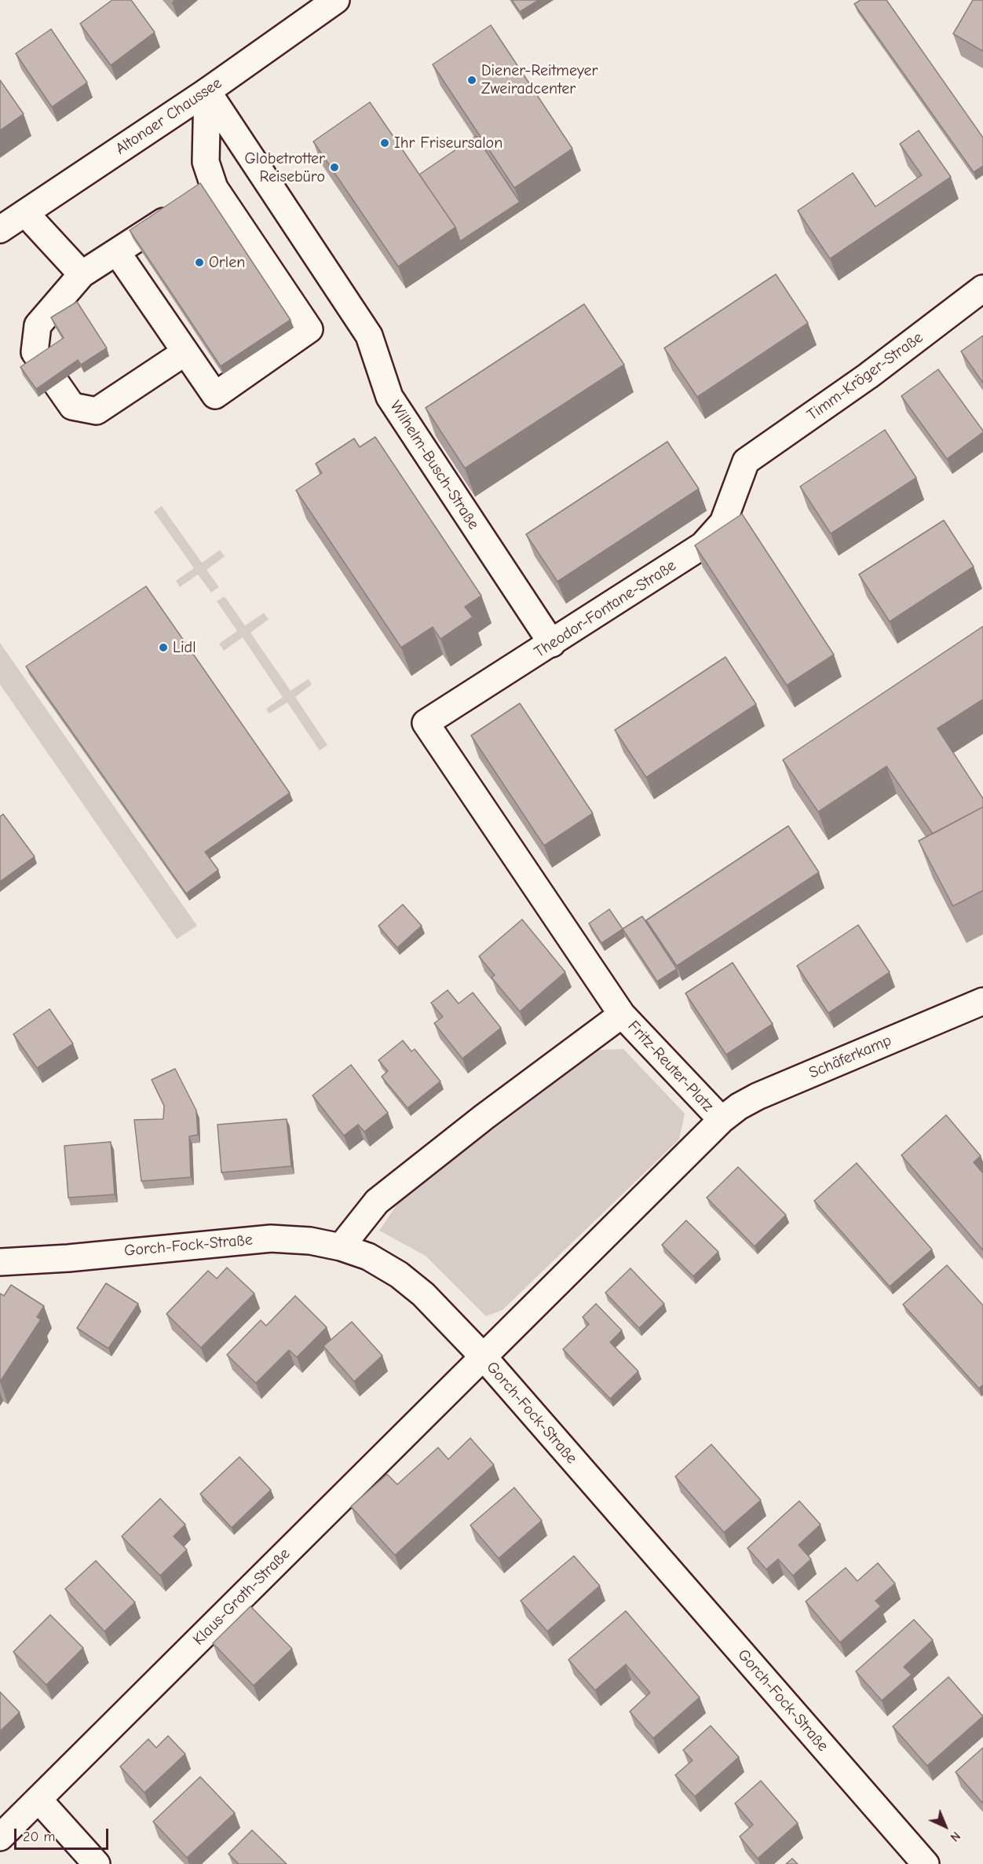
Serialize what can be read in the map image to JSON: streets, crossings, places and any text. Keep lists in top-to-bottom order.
{
  "streets": {
    "street": [
      "Altonaer Chaussee",
      "Timm-Kröger-Straße",
      "Wilhelm-Busch-Straße",
      "Theodor-Fontane-Straße",
      "Schäferkamp",
      "Fritz-Reuter-Platz",
      "Gorch-Fock-Straße",
      "Klaus-Groth-Straße"
    ]
  },
  "crossings": [
    ["Altonaer Chaussee", "Wilhelm-Busch-Straße"],
    ["Timm-Kröger-Straße", "Theodor-Fontane-Straße"],
    ["Wilhelm-Busch-Straße", "Theodor-Fontane-Straße"],
    ["Theodor-Fontane-Straße", "Fritz-Reuter-Platz"],
    ["Schäferkamp", "Fritz-Reuter-Platz"],
    ["Fritz-Reuter-Platz", "Gorch-Fock-Straße"],
    ["Fritz-Reuter-Platz", "Klaus-Groth-Straße"],
    ["Gorch-Fock-Straße", "Klaus-Groth-Straße"]
  ],
  "places": [
    "Diener-Reitmeyer Zweiradcenter",
    "Ihr Friseursalon",
    "Globetrotter Reisebüro",
    "Orlen",
    "Lidl"
  ],
  "scale_bar": "20 m",
  "north": "bottom right"
}
